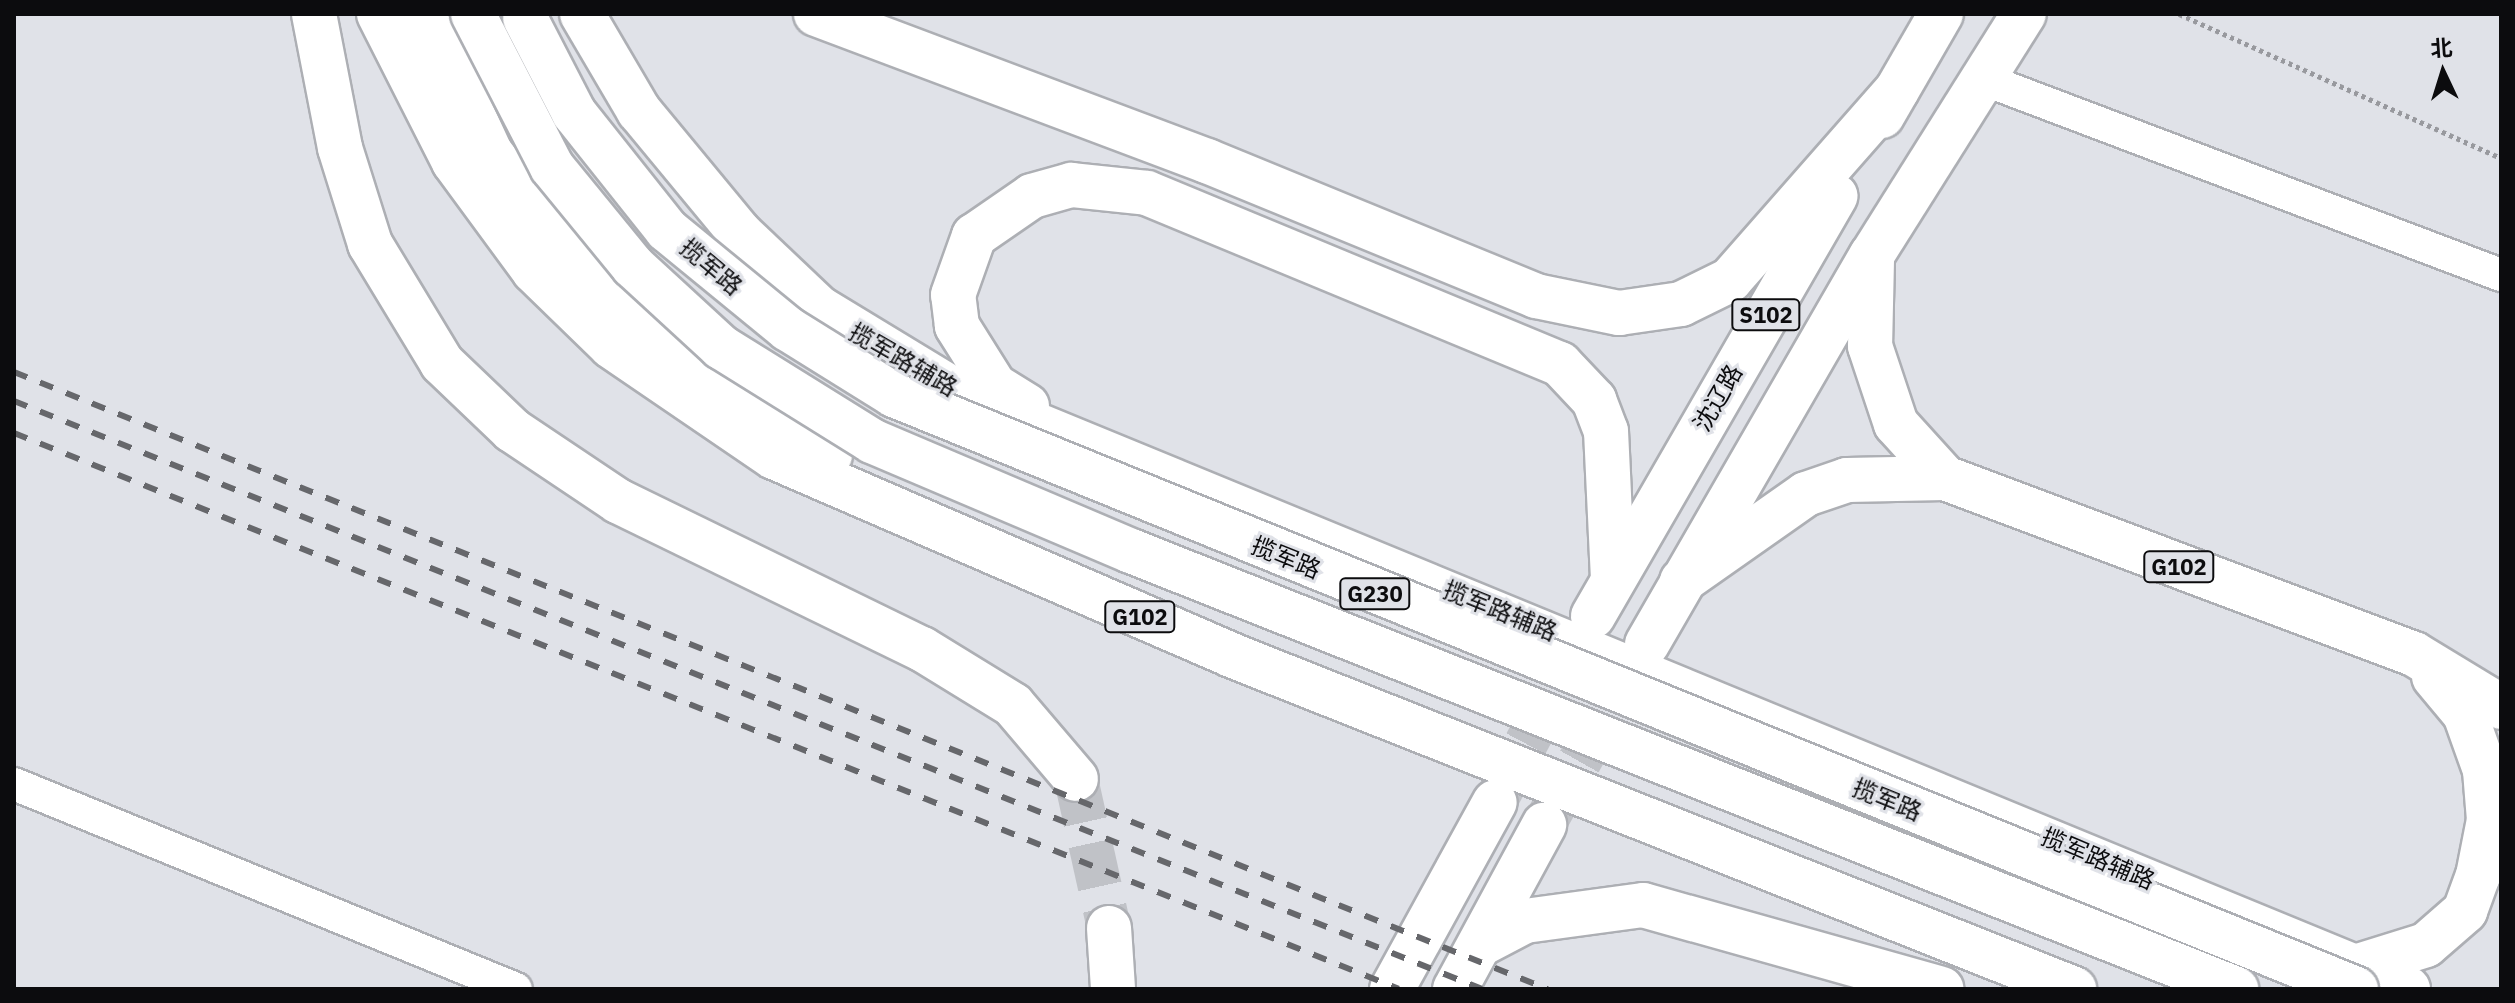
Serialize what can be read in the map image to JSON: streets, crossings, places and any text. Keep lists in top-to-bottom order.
{
  "streets": {
    "highway": [
      "揽军路",
      "S102",
      "揽军路辅路",
      "沈辽路",
      "G102",
      "G230"
    ]
  },
  "crossings": [
    ["揽军路", "揽军路辅路"],
    ["揽军路", "G102"],
    ["揽军路辅路", "沈辽路"],
    ["揽军路辅路", "G102"]
  ],
  "north": "top"
}
